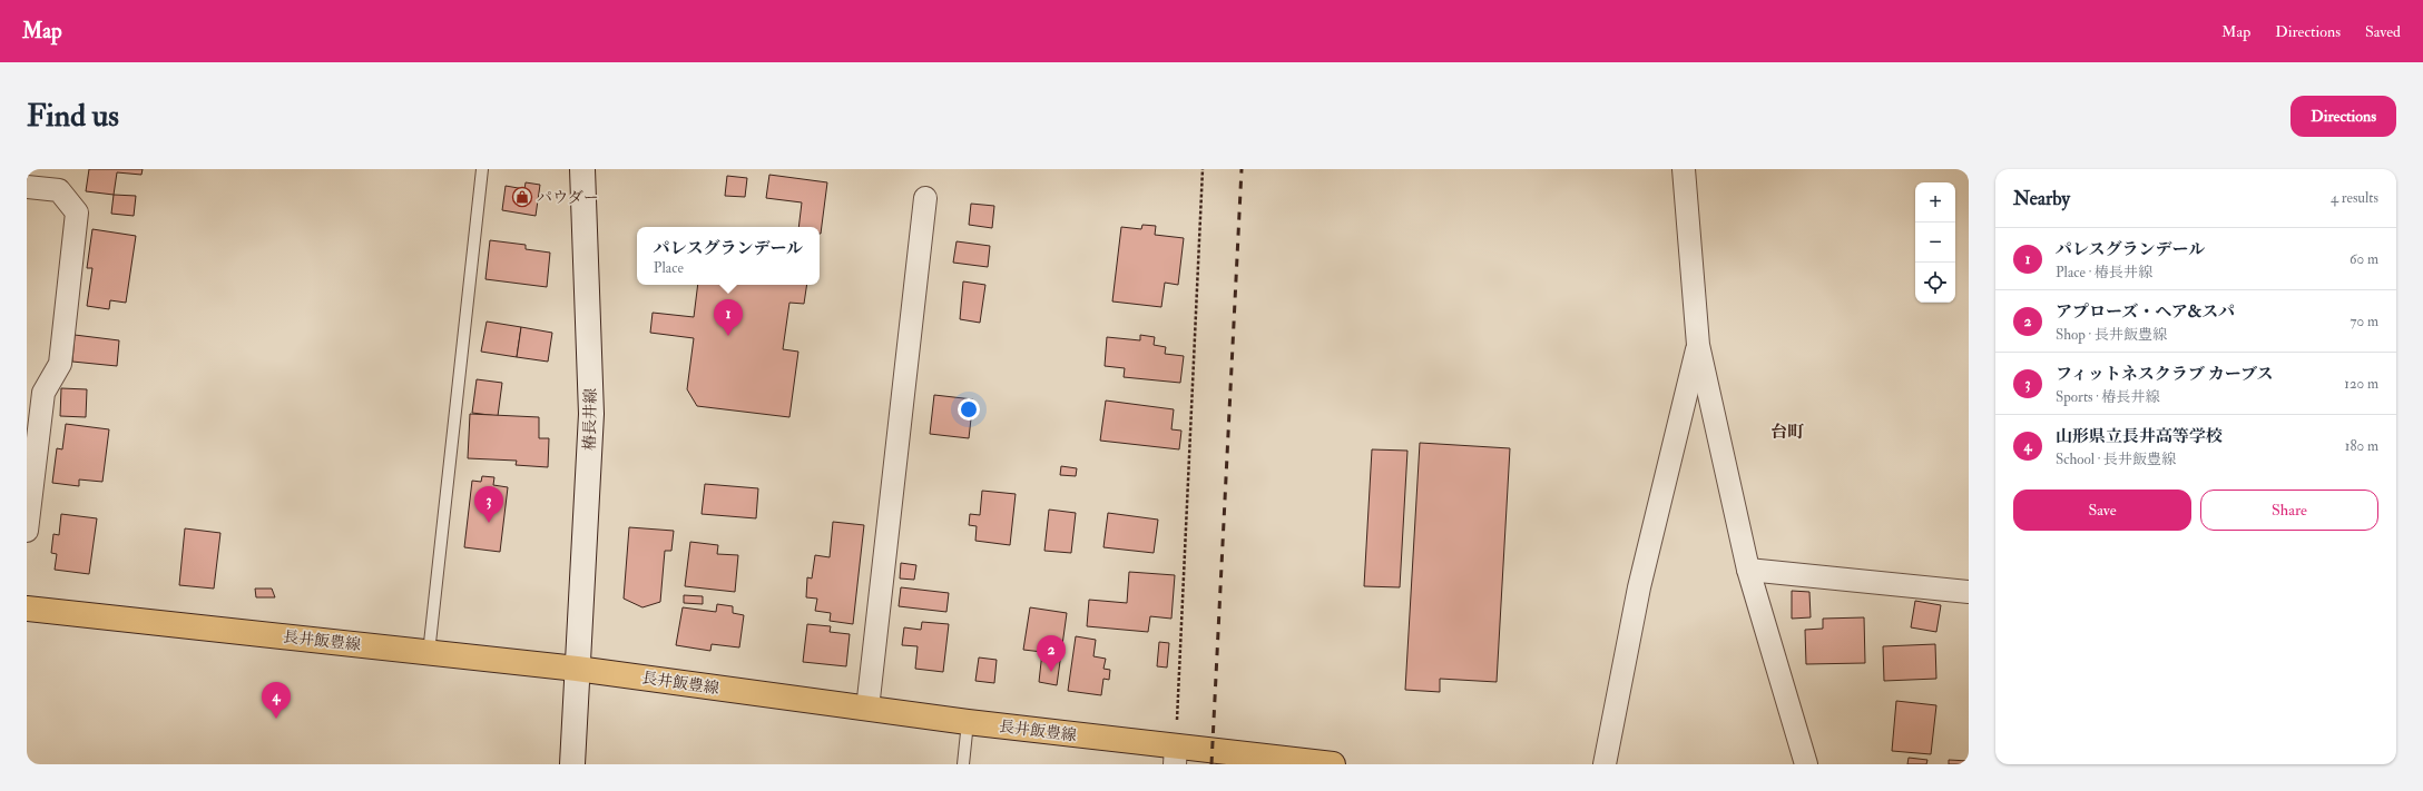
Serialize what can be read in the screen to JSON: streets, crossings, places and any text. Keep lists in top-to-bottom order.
{
  "streets": {
    "main road": ["椿長井線", "長井飯豊線"]
  },
  "crossings": [
    ["椿長井線", "長井飯豊線"]
  ],
  "districts": ["台町"],
  "places": {
    "shop": ["パウダー"]
  },
  "page": {
    "header": "Map",
    "nav": ["Map", "Directions", "Saved"],
    "buttons": [
      "Directions",
      ["Save", "Share"]
    ],
    "title": "Find us",
    "heading": ["Nearby", "4 results"],
    "map_buttons": ["+", "−"],
    "popup": ["パレスグランデール", "Place"],
    "list": [
      {
        "mark": "1",
        "name": "パレスグランデール",
        "note": "Place · 椿長井線",
        "value": "60 m"
      },
      {
        "mark": "2",
        "name": "アプローズ・ヘア&スパ",
        "note": "Shop · 長井飯豊線",
        "value": "70 m"
      },
      {
        "mark": "3",
        "name": "フィットネスクラブ カーブス",
        "note": "Sports · 椿長井線",
        "value": "120 m"
      },
      {
        "mark": "4",
        "name": "山形県立長井高等学校",
        "note": "School · 長井飯豊線",
        "value": "180 m"
      }
    ],
    "pins": [
      "1",
      "3",
      "2",
      "4"
    ]
  }
}
